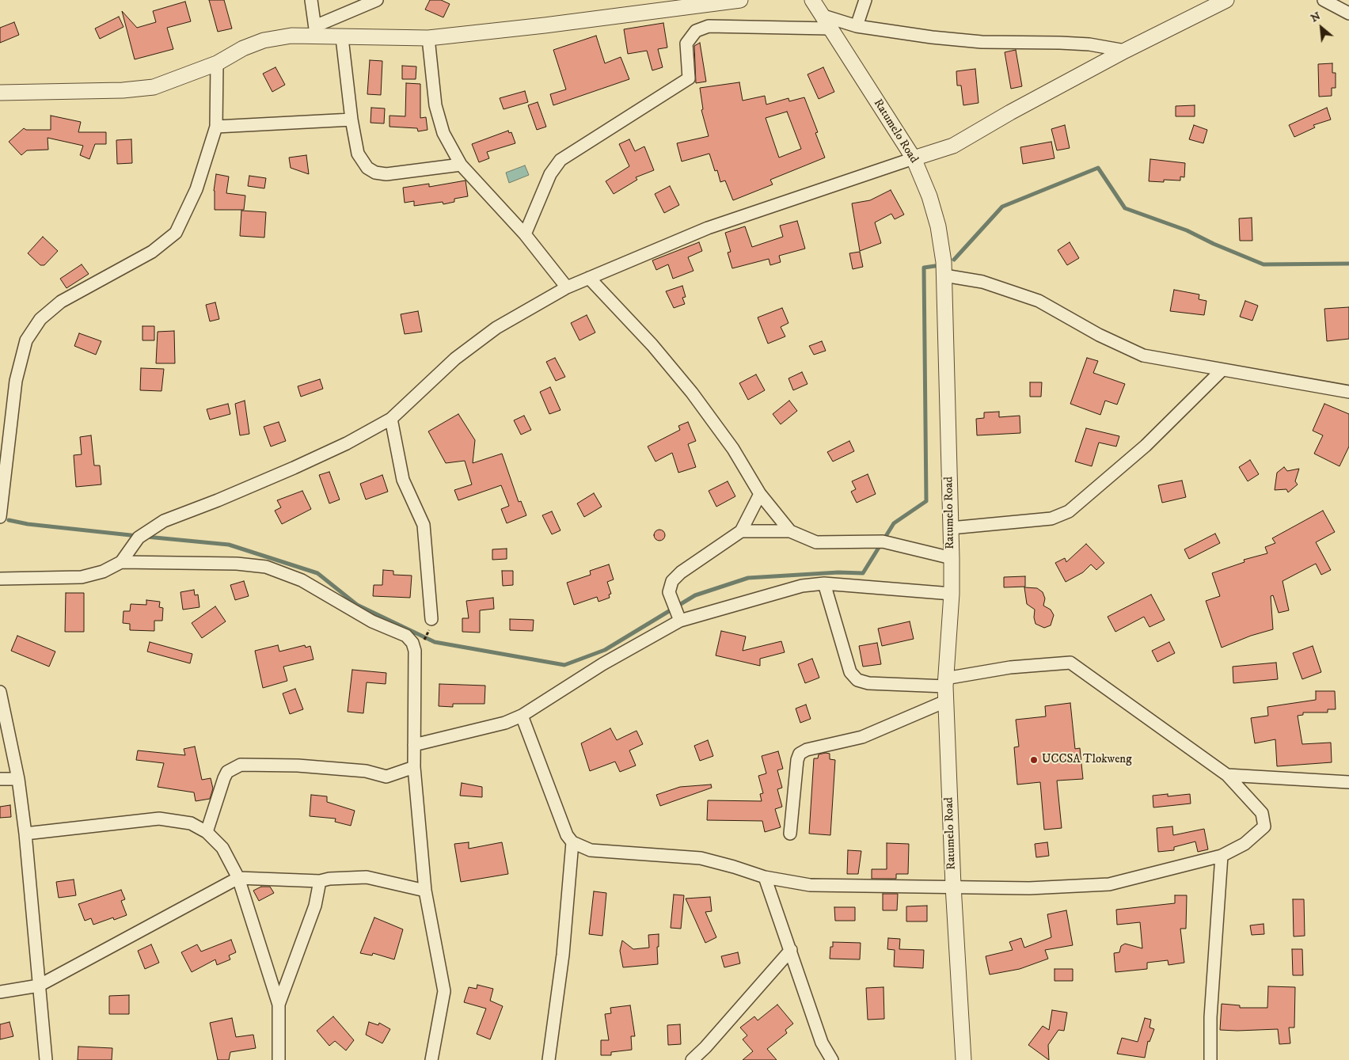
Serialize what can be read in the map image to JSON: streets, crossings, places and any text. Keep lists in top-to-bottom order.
{
  "streets": {
    "street": ["Ratumelo Road"]
  },
  "places": ["UCCSA Tlokweng"],
  "north": "top left"
}
